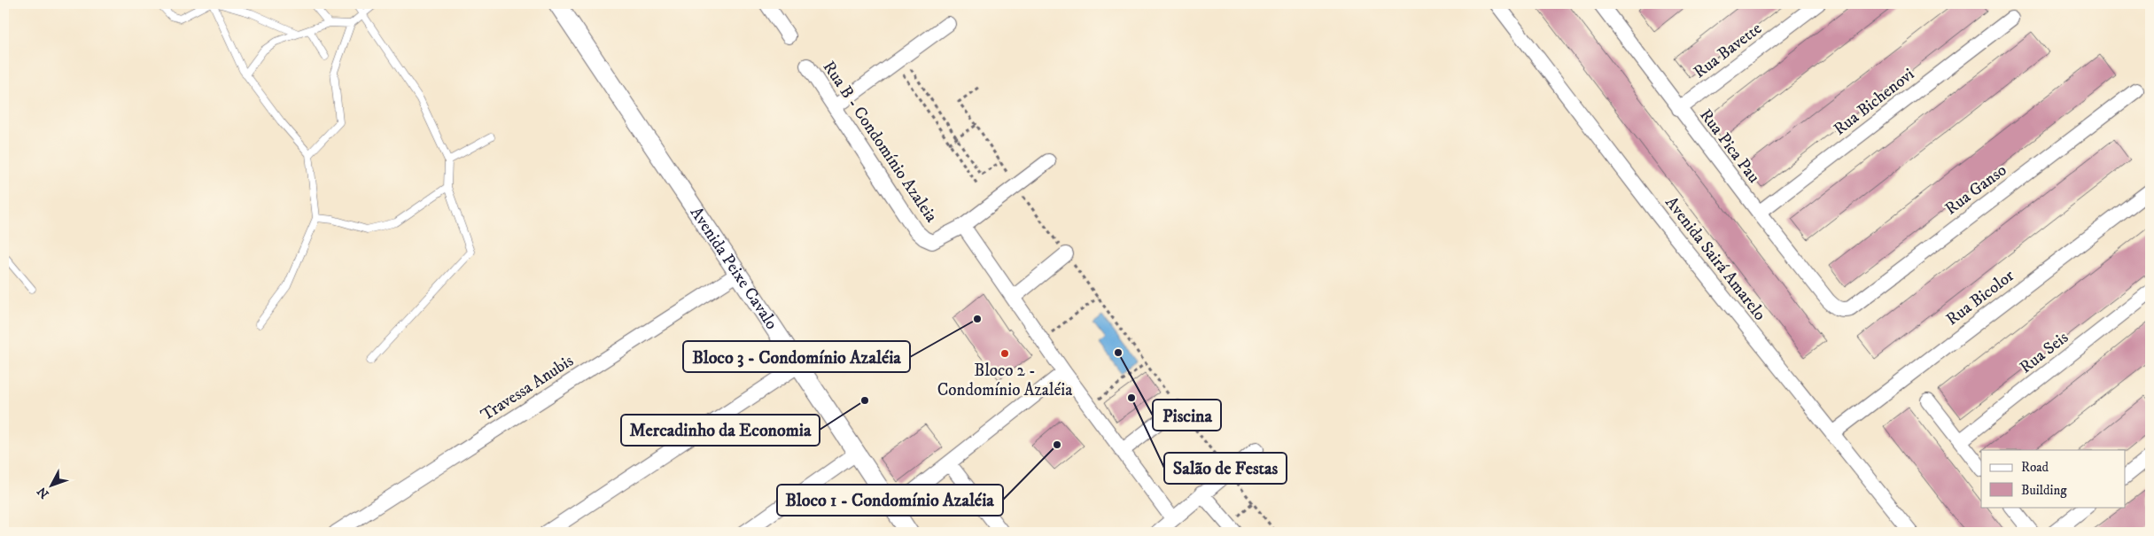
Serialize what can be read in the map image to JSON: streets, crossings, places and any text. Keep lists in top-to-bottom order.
{
  "streets": {
    "street": [
      "Rua Bavette",
      "Rua Bichenovi",
      "Rua B - Condomínio Azaleia",
      "Rua Pica Pau",
      "Rua Ganso",
      "Avenida Sairá Amarelo",
      "Avenida Peixe Cavalo",
      "Rua Bicolor",
      "Rua Seis",
      "Travessa Anubis"
    ]
  },
  "crossings": [
    ["Rua Bavette", "Rua Pica Pau"],
    ["Rua Bichenovi", "Rua Pica Pau"],
    ["Rua Pica Pau", "Rua Ganso"],
    ["Avenida Sairá Amarelo", "Rua Bicolor"],
    ["Avenida Peixe Cavalo", "Travessa Anubis"]
  ],
  "places": [
    "Bloco 3 - Condomínio Azaléia",
    "Piscina",
    "Bloco 2 - Condomínio Azaléia",
    "Salão de Festas",
    "Mercadinho da Economia",
    "Bloco 1 - Condomínio Azaléia"
  ],
  "legend": ["Road", "Building"],
  "north": "bottom left"
}
